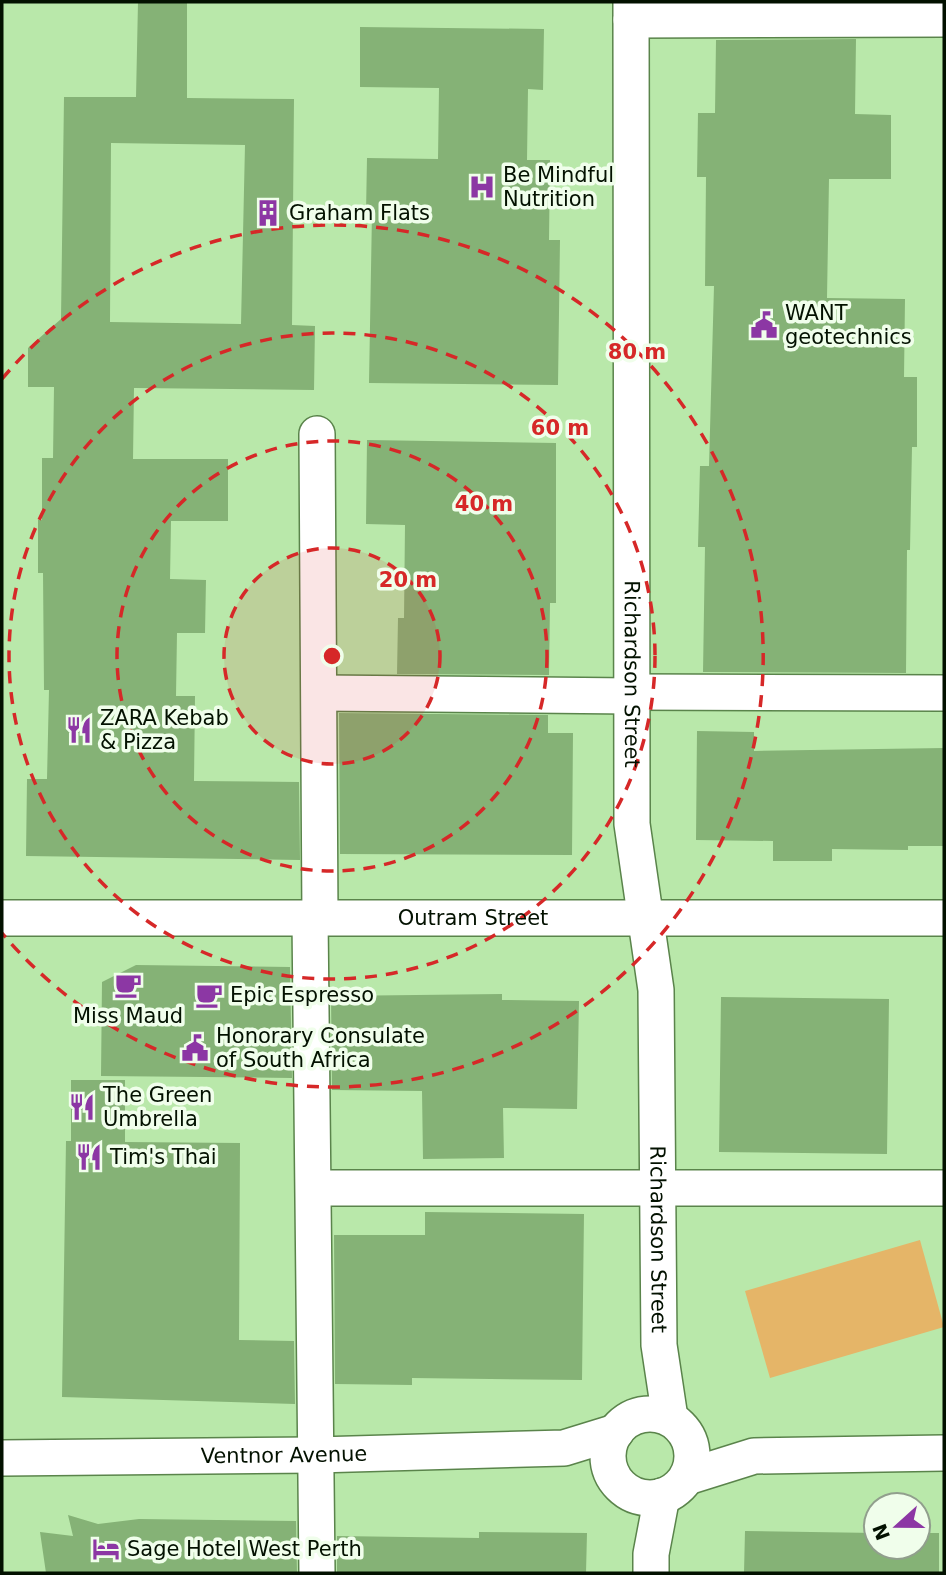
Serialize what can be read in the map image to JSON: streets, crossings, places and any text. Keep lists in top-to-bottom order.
{
  "streets": {
    "street": ["Richardson Street", "Outram Street", "Ventnor Avenue"]
  },
  "crossings": [
    ["Richardson Street", "Outram Street"],
    ["Richardson Street", "Ventnor Avenue"]
  ],
  "places": {
    "hospital": ["Be Mindful Nutrition"],
    "building": ["Graham Flats"],
    "public building": ["WANT geotechnics", "Honorary Consulate of South Africa"],
    "restaurant": ["ZARA Kebab & Pizza", "The Green Umbrella", "Tim's Thai"],
    "cafe": ["Miss Maud", "Epic Espresso"],
    "hotel": ["Sage Hotel West Perth"]
  },
  "north": "left",
  "rings": [
    "80 m",
    "60 m",
    "40 m",
    "20 m"
  ]
}
